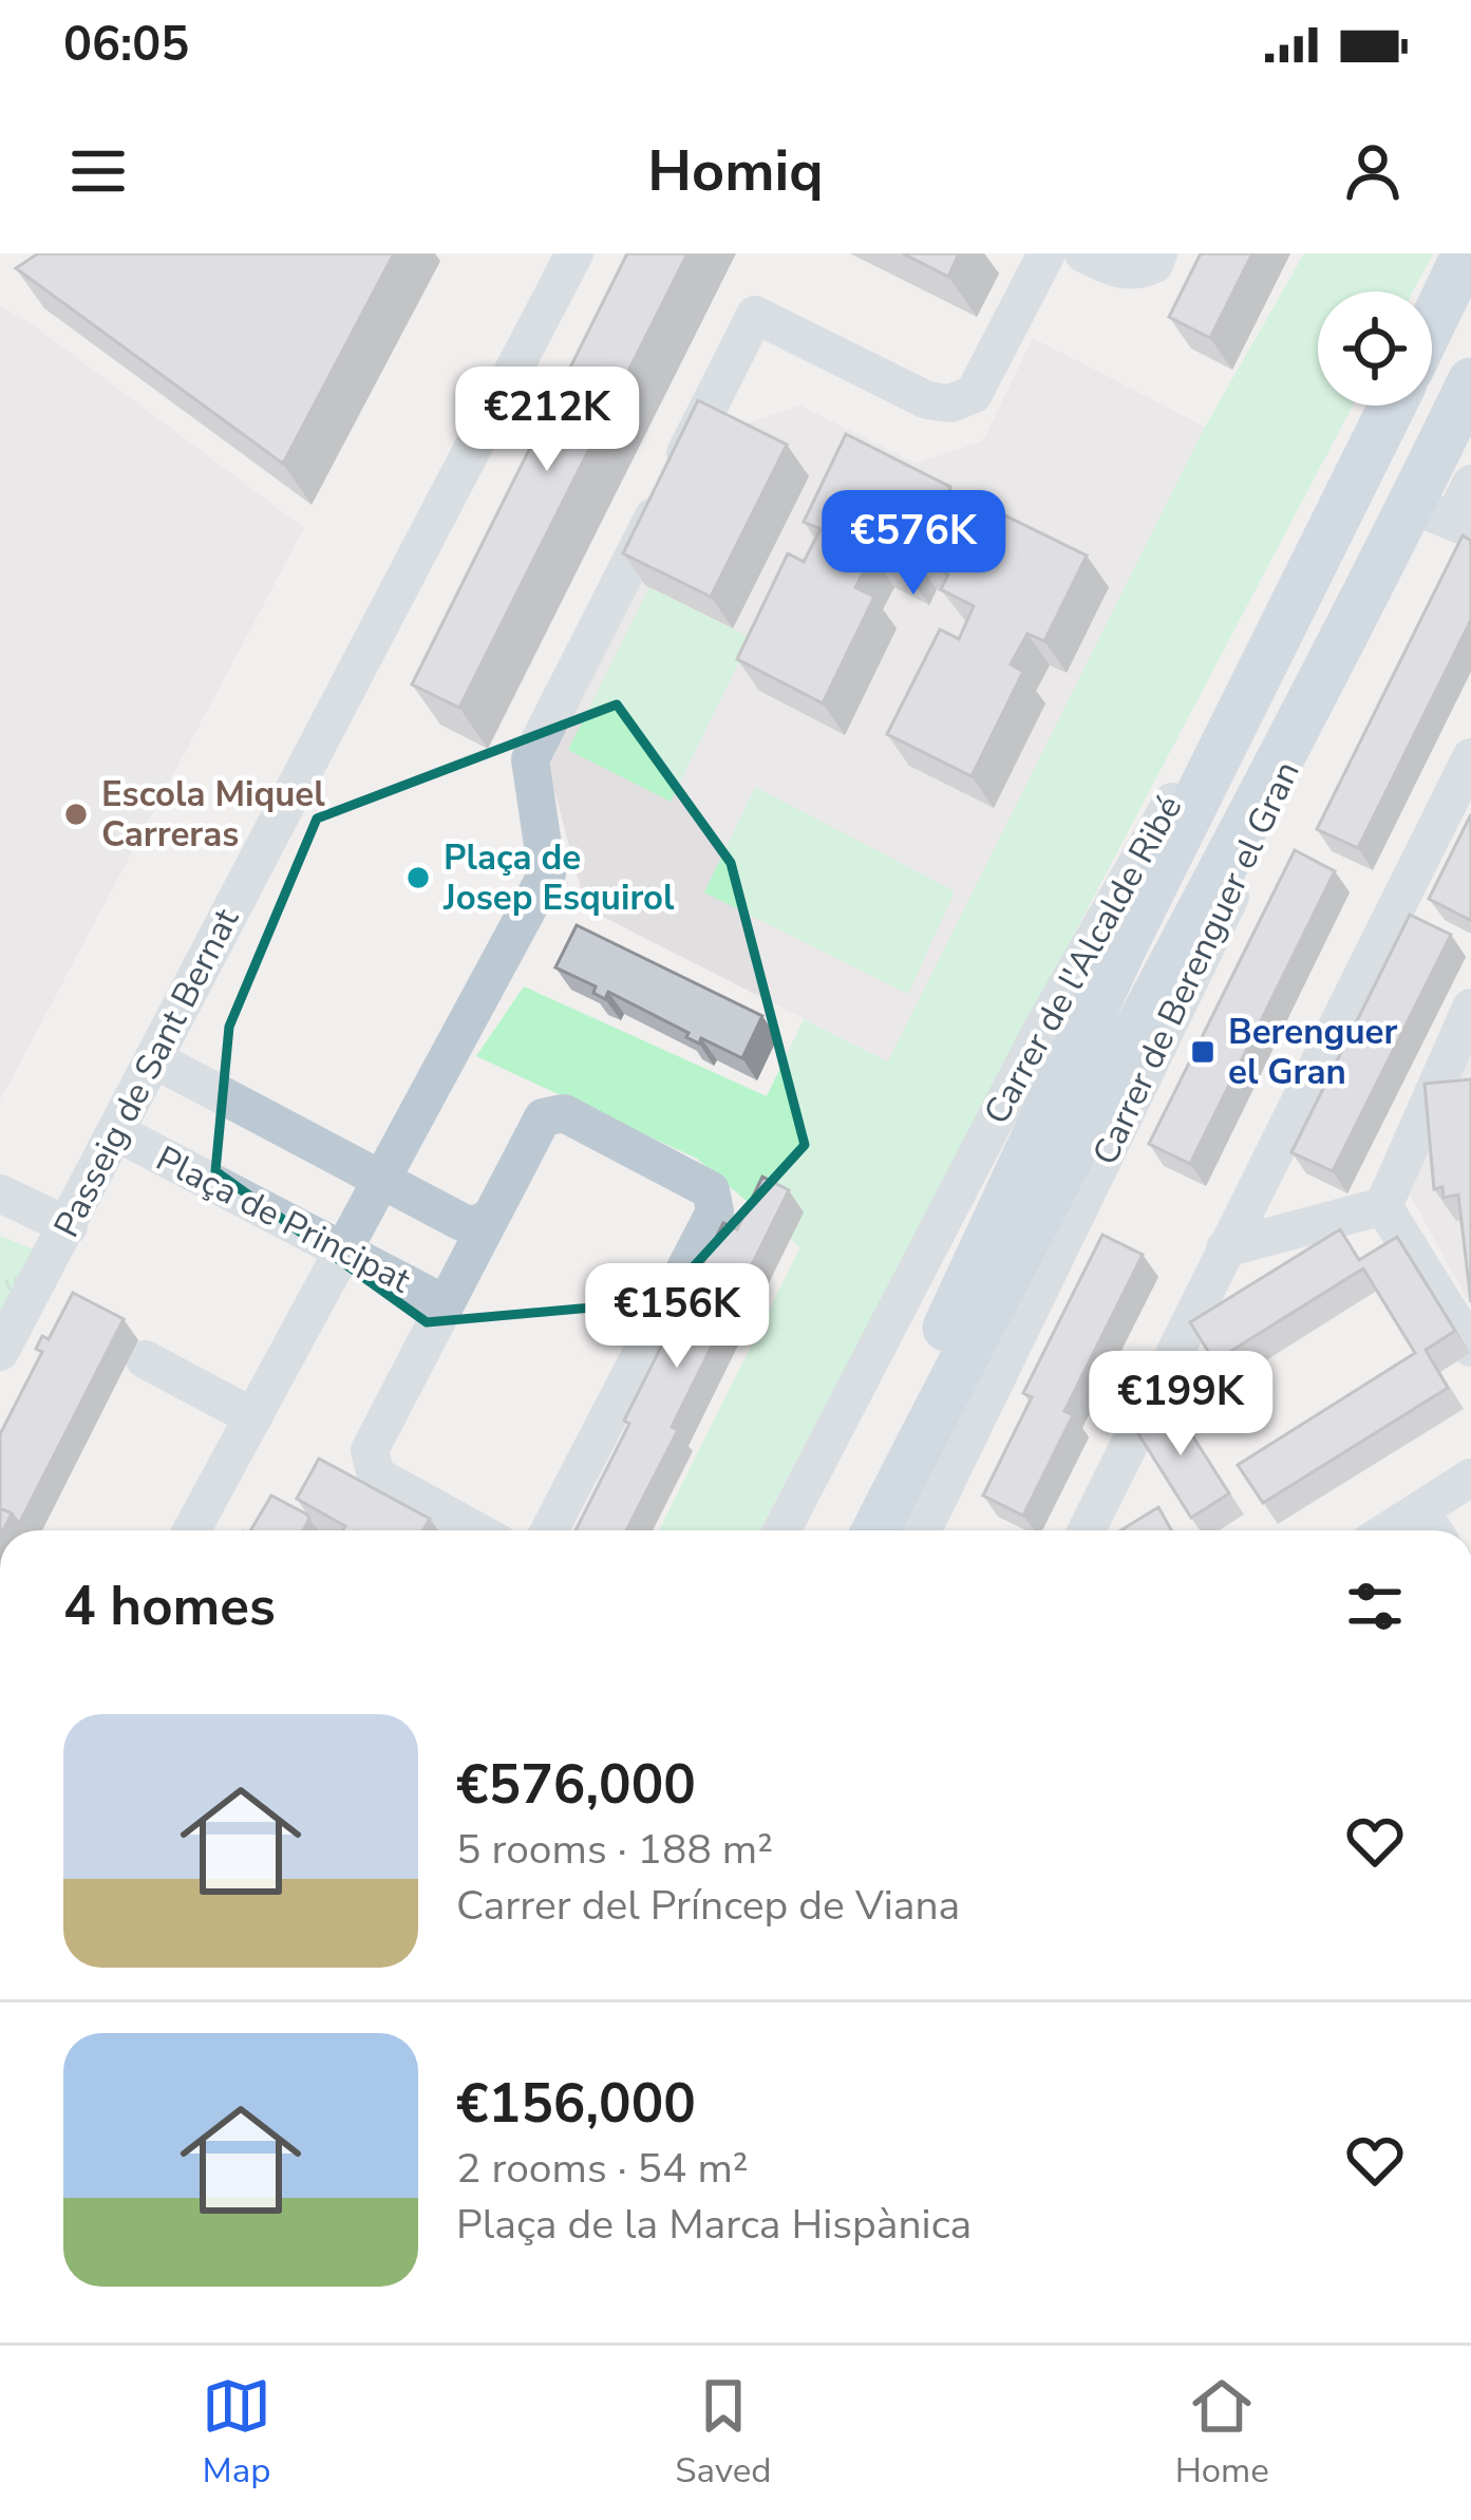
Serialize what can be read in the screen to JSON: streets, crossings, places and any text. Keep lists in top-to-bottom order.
{
  "streets": {
    "main road": ["Carrer de l'Alcalde Ribé", "Carrer de Berenguer el Gran"],
    "street": ["Passeig de Sant Bernat", "Plaça de Principat"]
  },
  "crossings": [
    ["Passeig de Sant Bernat", "Plaça de Principat"]
  ],
  "places": {
    "other": ["Escola Miquel Carreras", "Plaça de Josep Esquirol"],
    "transit": ["Berenguer el Gran"]
  },
  "page": {
    "status": "06:05",
    "header": "Homiq",
    "price": [
      "€212K",
      "€576K",
      "€156K",
      "€199K"
    ],
    "heading": "4 homes",
    "list": [
      {
        "name": "€576,000",
        "note": "5 rooms · 188 m² · Carrer del Príncep de Viana"
      },
      {
        "name": "€156,000",
        "note": "2 rooms · 54 m² · Plaça de la Marca Hispànica"
      }
    ],
    "tabs": ["Map", "Saved", "Home"]
  }
}
